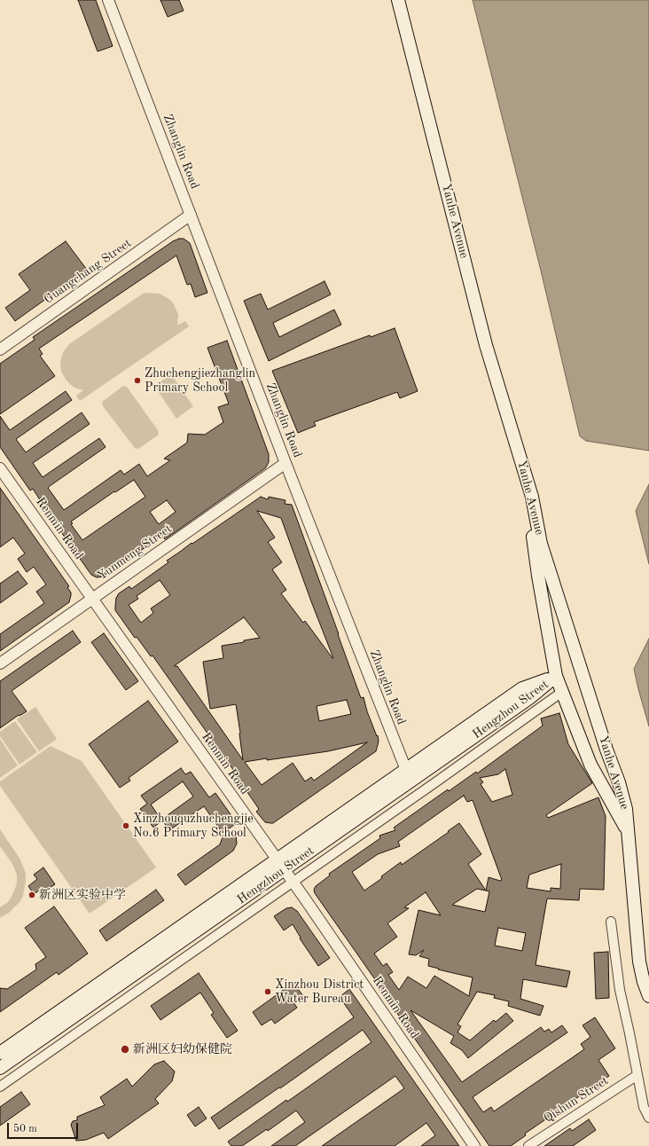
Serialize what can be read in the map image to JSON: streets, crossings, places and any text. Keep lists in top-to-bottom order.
{
  "streets": {
    "main road": ["Yanhe Avenue", "Hengzhou Street"],
    "street": [
      "Zhanglin Road",
      "Guangchang Street",
      "Renmin Road",
      "Yunmeng Street",
      "Qishun Street"
    ]
  },
  "crossings": [
    ["Zhanglin Road", "Guangchang Street"],
    ["Zhanglin Road", "Yunmeng Street"],
    ["Zhanglin Road", "Hengzhou Street"],
    ["Renmin Road", "Yunmeng Street"],
    ["Renmin Road", "Hengzhou Street"]
  ],
  "places": [
    "Zhuchengjiezhanglin Primary School",
    "Xinzhouquzhuchengjie No.6 Primary School",
    "新洲区实验中学",
    "Xinzhou District Water Bureau",
    "新洲区妇幼保健院"
  ],
  "scale_bar": "50 m"
}
